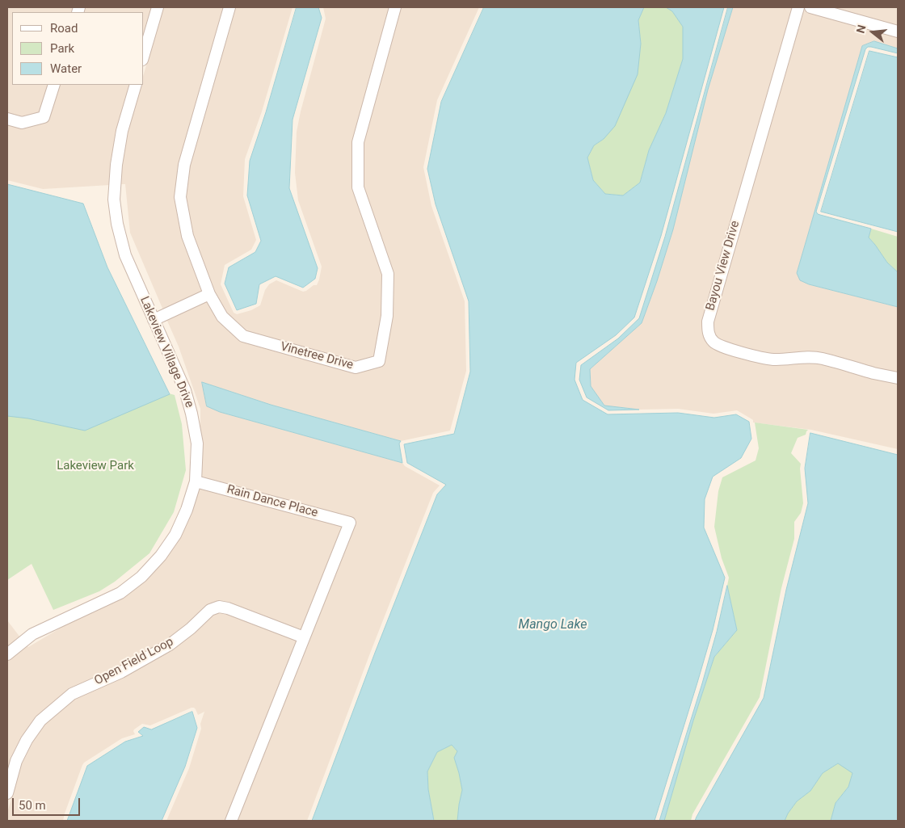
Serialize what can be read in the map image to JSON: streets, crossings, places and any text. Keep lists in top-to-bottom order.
{
  "streets": {
    "street": [
      "Bayou View Drive",
      "Lakeview Village Drive",
      "Vinetree Drive",
      "Rain Dance Place",
      "Open Field Loop"
    ]
  },
  "crossings": [
    ["Lakeview Village Drive", "Rain Dance Place"],
    ["Rain Dance Place", "Open Field Loop"]
  ],
  "water": ["Mango Lake"],
  "parks": ["Lakeview Park"],
  "legend": ["Road", "Park", "Water"],
  "scale_bar": "50 m",
  "north": "left"
}
